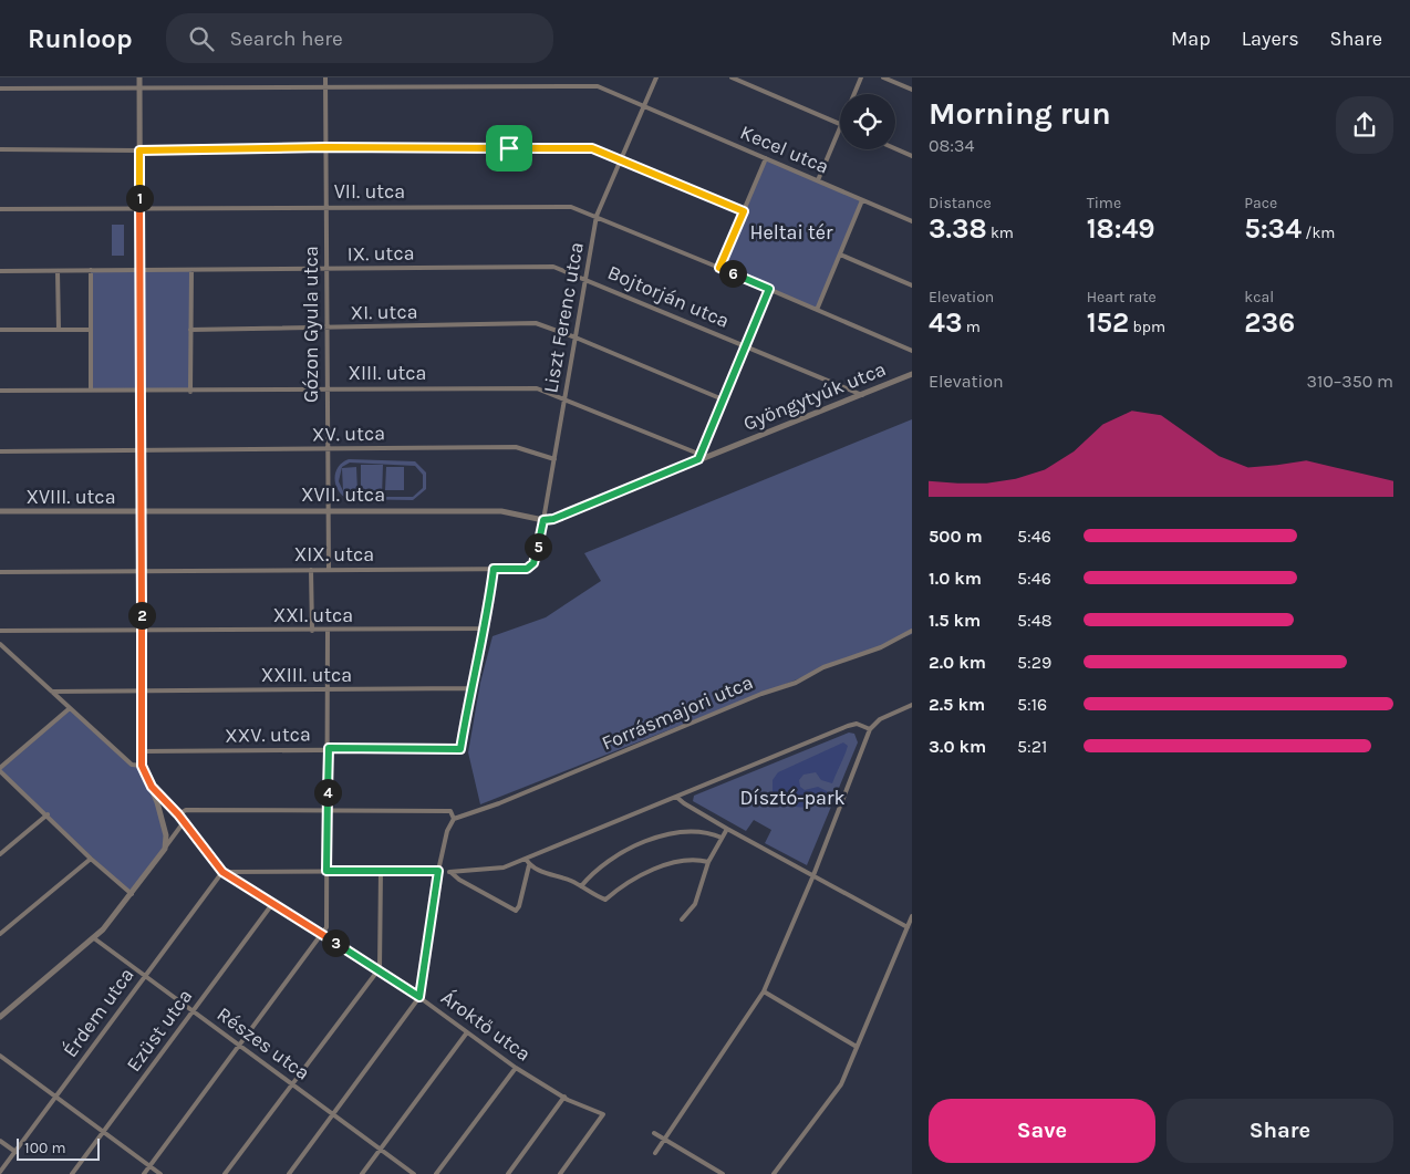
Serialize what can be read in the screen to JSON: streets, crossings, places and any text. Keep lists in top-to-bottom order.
{
  "streets": {
    "street": [
      "Kecel utca",
      "VII. utca",
      "IX. utca",
      "Bojtorján utca",
      "XI. utca",
      "Liszt Ferenc utca",
      "Gózon Gyula utca",
      "XIII. utca",
      "Gyöngytyúk utca",
      "XV. utca",
      "XVII. utca",
      "XVIII. utca",
      "XIX. utca",
      "XXI. utca",
      "XXIII. utca",
      "Forrásmajori utca",
      "XXV. utca",
      "Érdem utca",
      "Ároktő utca",
      "Ezüst utca",
      "Részes utca"
    ]
  },
  "crossings": [
    ["Kecel utca", "Liszt Ferenc utca"],
    ["Kecel utca", "Gózon Gyula utca"],
    ["VII. utca", "Liszt Ferenc utca"],
    ["VII. utca", "Gózon Gyula utca"],
    ["IX. utca", "Bojtorján utca"],
    ["IX. utca", "Liszt Ferenc utca"],
    ["IX. utca", "Gózon Gyula utca"],
    ["Bojtorján utca", "Liszt Ferenc utca"],
    ["Bojtorján utca", "Gyöngytyúk utca"],
    ["XI. utca", "Liszt Ferenc utca"],
    ["XI. utca", "Gózon Gyula utca"],
    ["Liszt Ferenc utca", "XIII. utca"],
    ["Liszt Ferenc utca", "Gyöngytyúk utca"],
    ["Liszt Ferenc utca", "XV. utca"],
    ["Liszt Ferenc utca", "XVII. utca"],
    ["Liszt Ferenc utca", "XIX. utca"],
    ["Gózon Gyula utca", "XIII. utca"],
    ["Gózon Gyula utca", "XV. utca"],
    ["Gózon Gyula utca", "XVII. utca"],
    ["Gózon Gyula utca", "XIX. utca"],
    ["XIII. utca", "Gyöngytyúk utca"],
    ["Gyöngytyúk utca", "XVII. utca"],
    ["XVII. utca", "XVIII. utca"],
    ["XXIII. utca", "XXV. utca"],
    ["Érdem utca", "Ároktő utca"],
    ["Érdem utca", "Részes utca"],
    ["Ároktő utca", "Ezüst utca"],
    ["Ezüst utca", "Részes utca"]
  ],
  "parks": ["Heltai tér", "Dísztó-park"],
  "scale_bar": "100 m",
  "page": {
    "header": "Runloop",
    "search": "Search here",
    "nav": ["Map", "Layers", "Share"],
    "heading": ["Morning run", "08:34"],
    "stats": [
      ["Distance", "3.38 km"],
      ["Time", "18:49"],
      ["Pace", "5:34 /km"],
      ["Elevation", "43 m"],
      ["Heart rate", "152 bpm"],
      ["kcal", "236"]
    ],
    "pins": [
      "1",
      "6",
      "5",
      "2",
      "4",
      "3"
    ],
    "chart": ["Elevation", "310–350 m"],
    "list": [
      {
        "name": "500 m",
        "note": "5:46"
      },
      {
        "name": "1.0 km",
        "note": "5:46"
      },
      {
        "name": "1.5 km",
        "note": "5:48"
      },
      {
        "name": "2.0 km",
        "note": "5:29"
      },
      {
        "name": "2.5 km",
        "note": "5:16"
      },
      {
        "name": "3.0 km",
        "note": "5:21"
      }
    ],
    "buttons": ["Save", "Share"],
    "scale": "100 m"
  }
}
